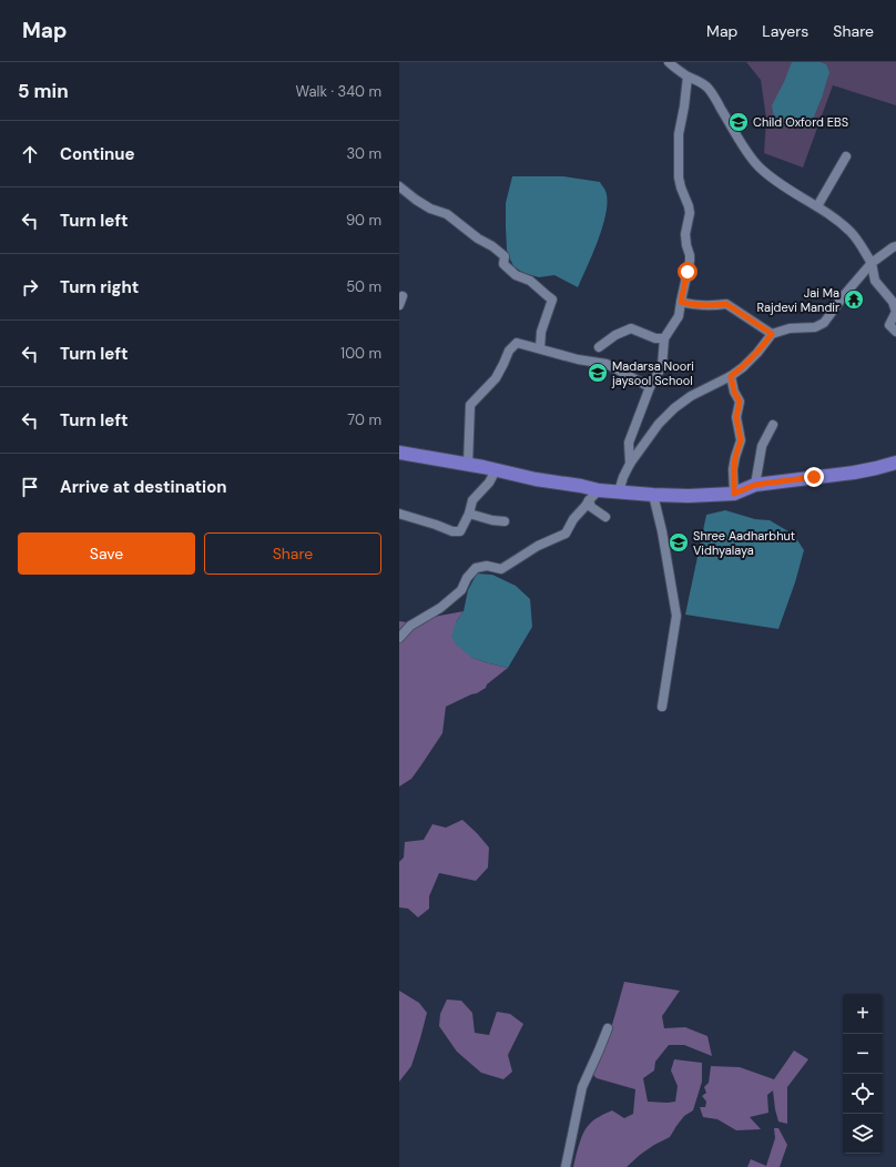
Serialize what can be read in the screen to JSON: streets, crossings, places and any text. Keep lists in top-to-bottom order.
{
  "places": {
    "school or university": ["Child Oxford EBS", "Madarsa Noori jaysool School", "Shree Aadharbhut Vidhyalaya"],
    "temple": ["Jai Ma Rajdevi Mandir"]
  },
  "page": {
    "header": "Map",
    "nav": ["Map", "Layers", "Share"],
    "heading": ["5 min", "Walk · 340 m"],
    "list": [
      ["Continue", "30 m"],
      ["Turn left", "90 m"],
      ["Turn right", "50 m"],
      ["Turn left", "100 m"],
      ["Turn left", "70 m"],
      "Arrive at destination"
    ],
    "buttons": ["Save", "Share"],
    "map_buttons": ["+", "−"]
  }
}
